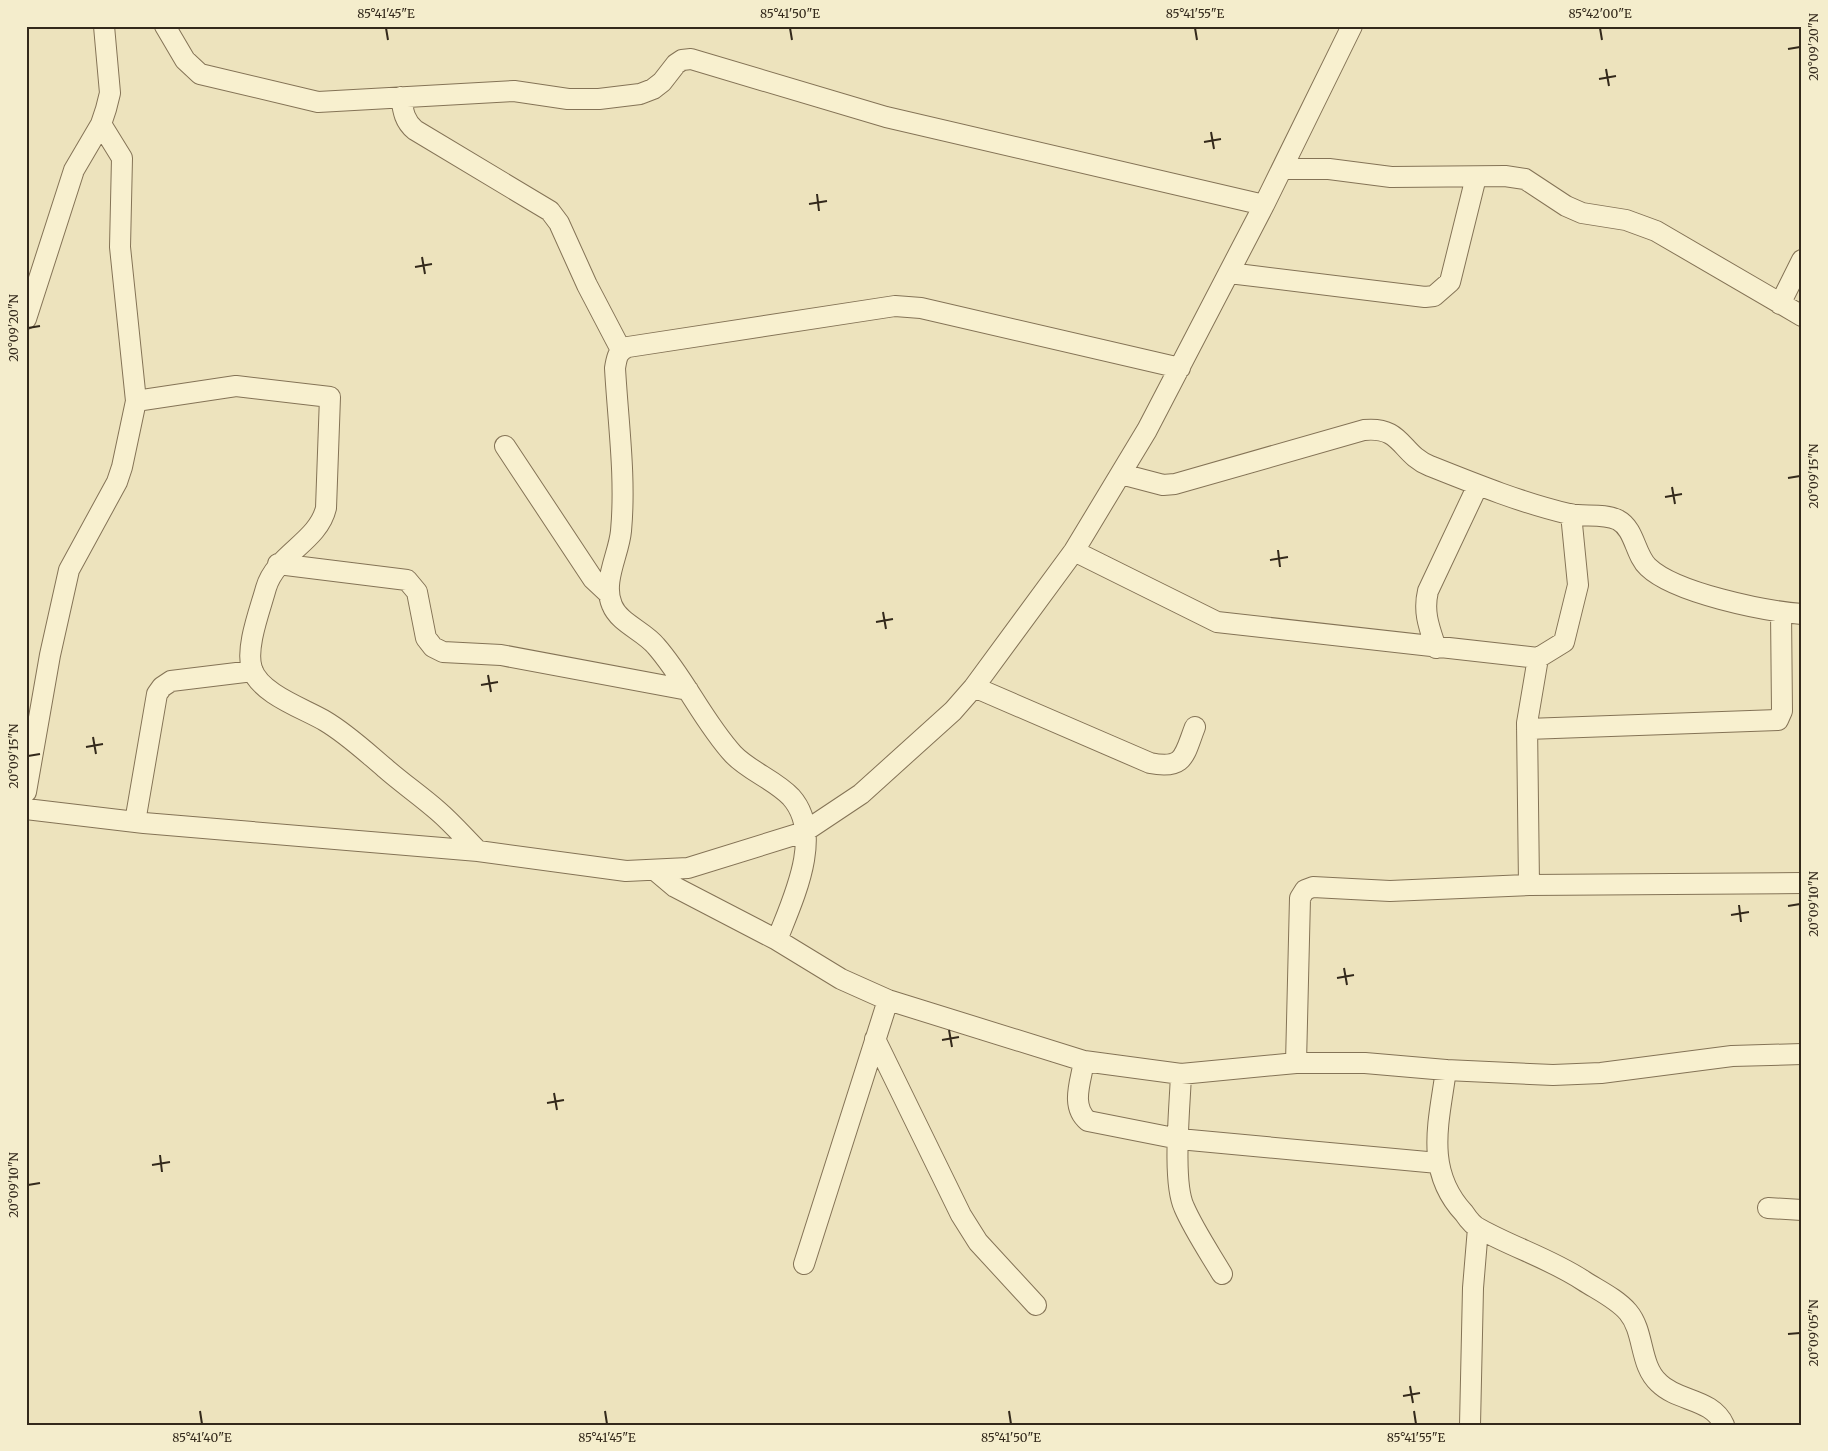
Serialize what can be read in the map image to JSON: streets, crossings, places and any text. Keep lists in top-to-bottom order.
{
  "coordinates": [
    "85°41'45\"E",
    "85°41'50\"E",
    "85°41'55\"E",
    "85°42'00\"E",
    "20°09'20\"N",
    "20°09'15\"N",
    "20°09'10\"N",
    "20°09'05\"N",
    "85°41'40\"E"
  ]
}
